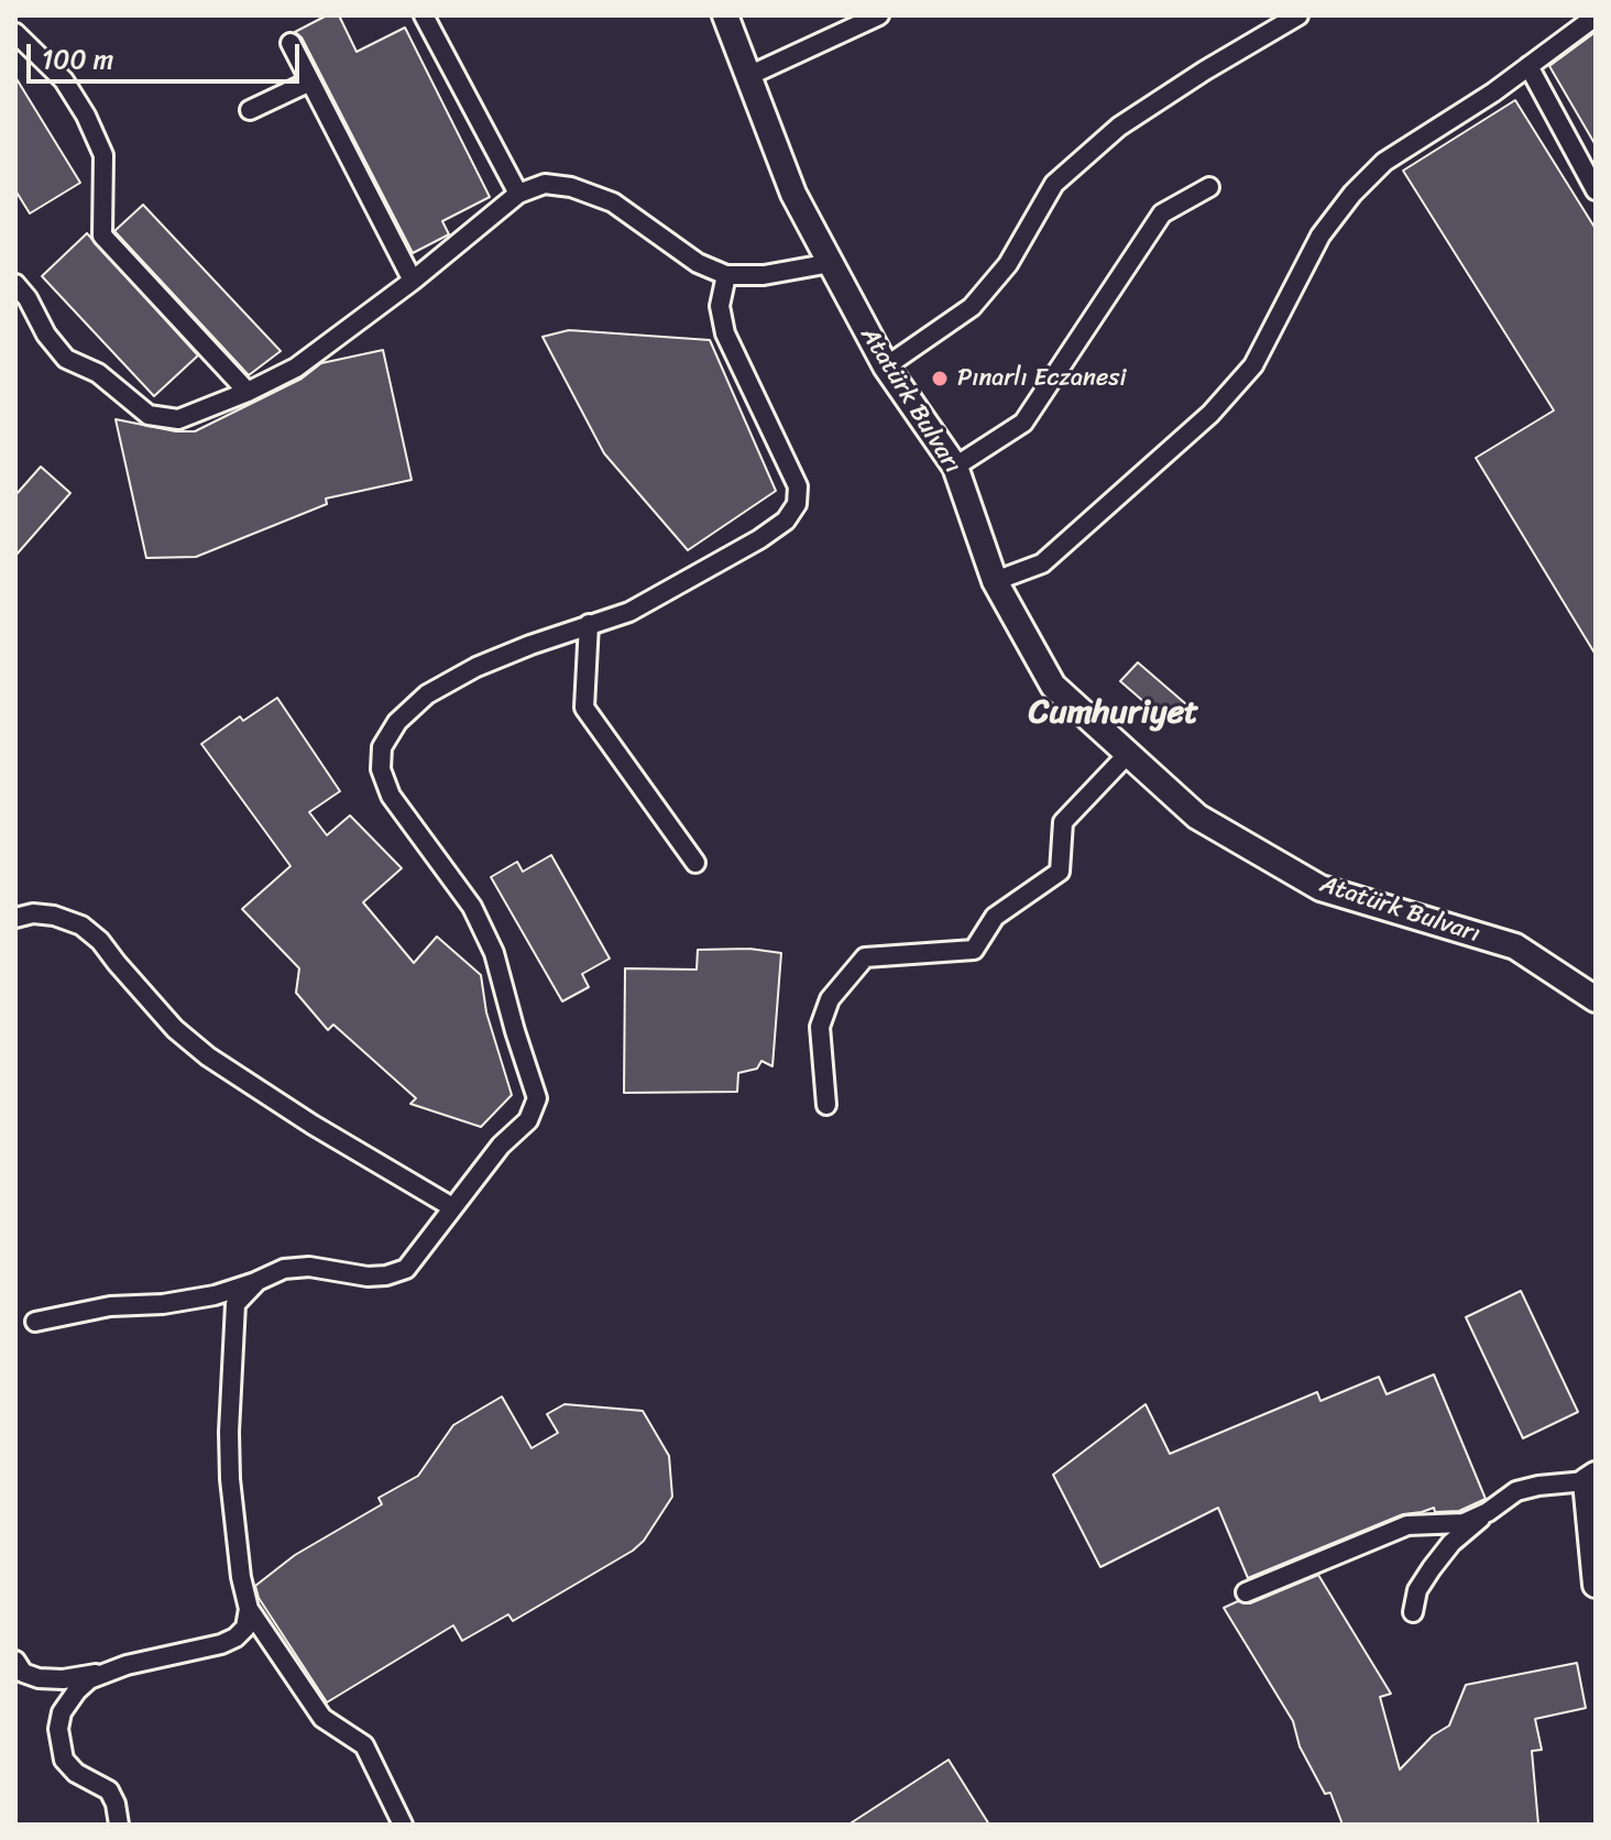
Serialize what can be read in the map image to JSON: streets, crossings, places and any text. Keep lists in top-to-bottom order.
{
  "streets": {
    "street": ["Atatürk Bulvarı"]
  },
  "districts": ["Cumhuriyet"],
  "places": ["Pınarlı Eczanesi"],
  "scale_bar": "100 m"
}
